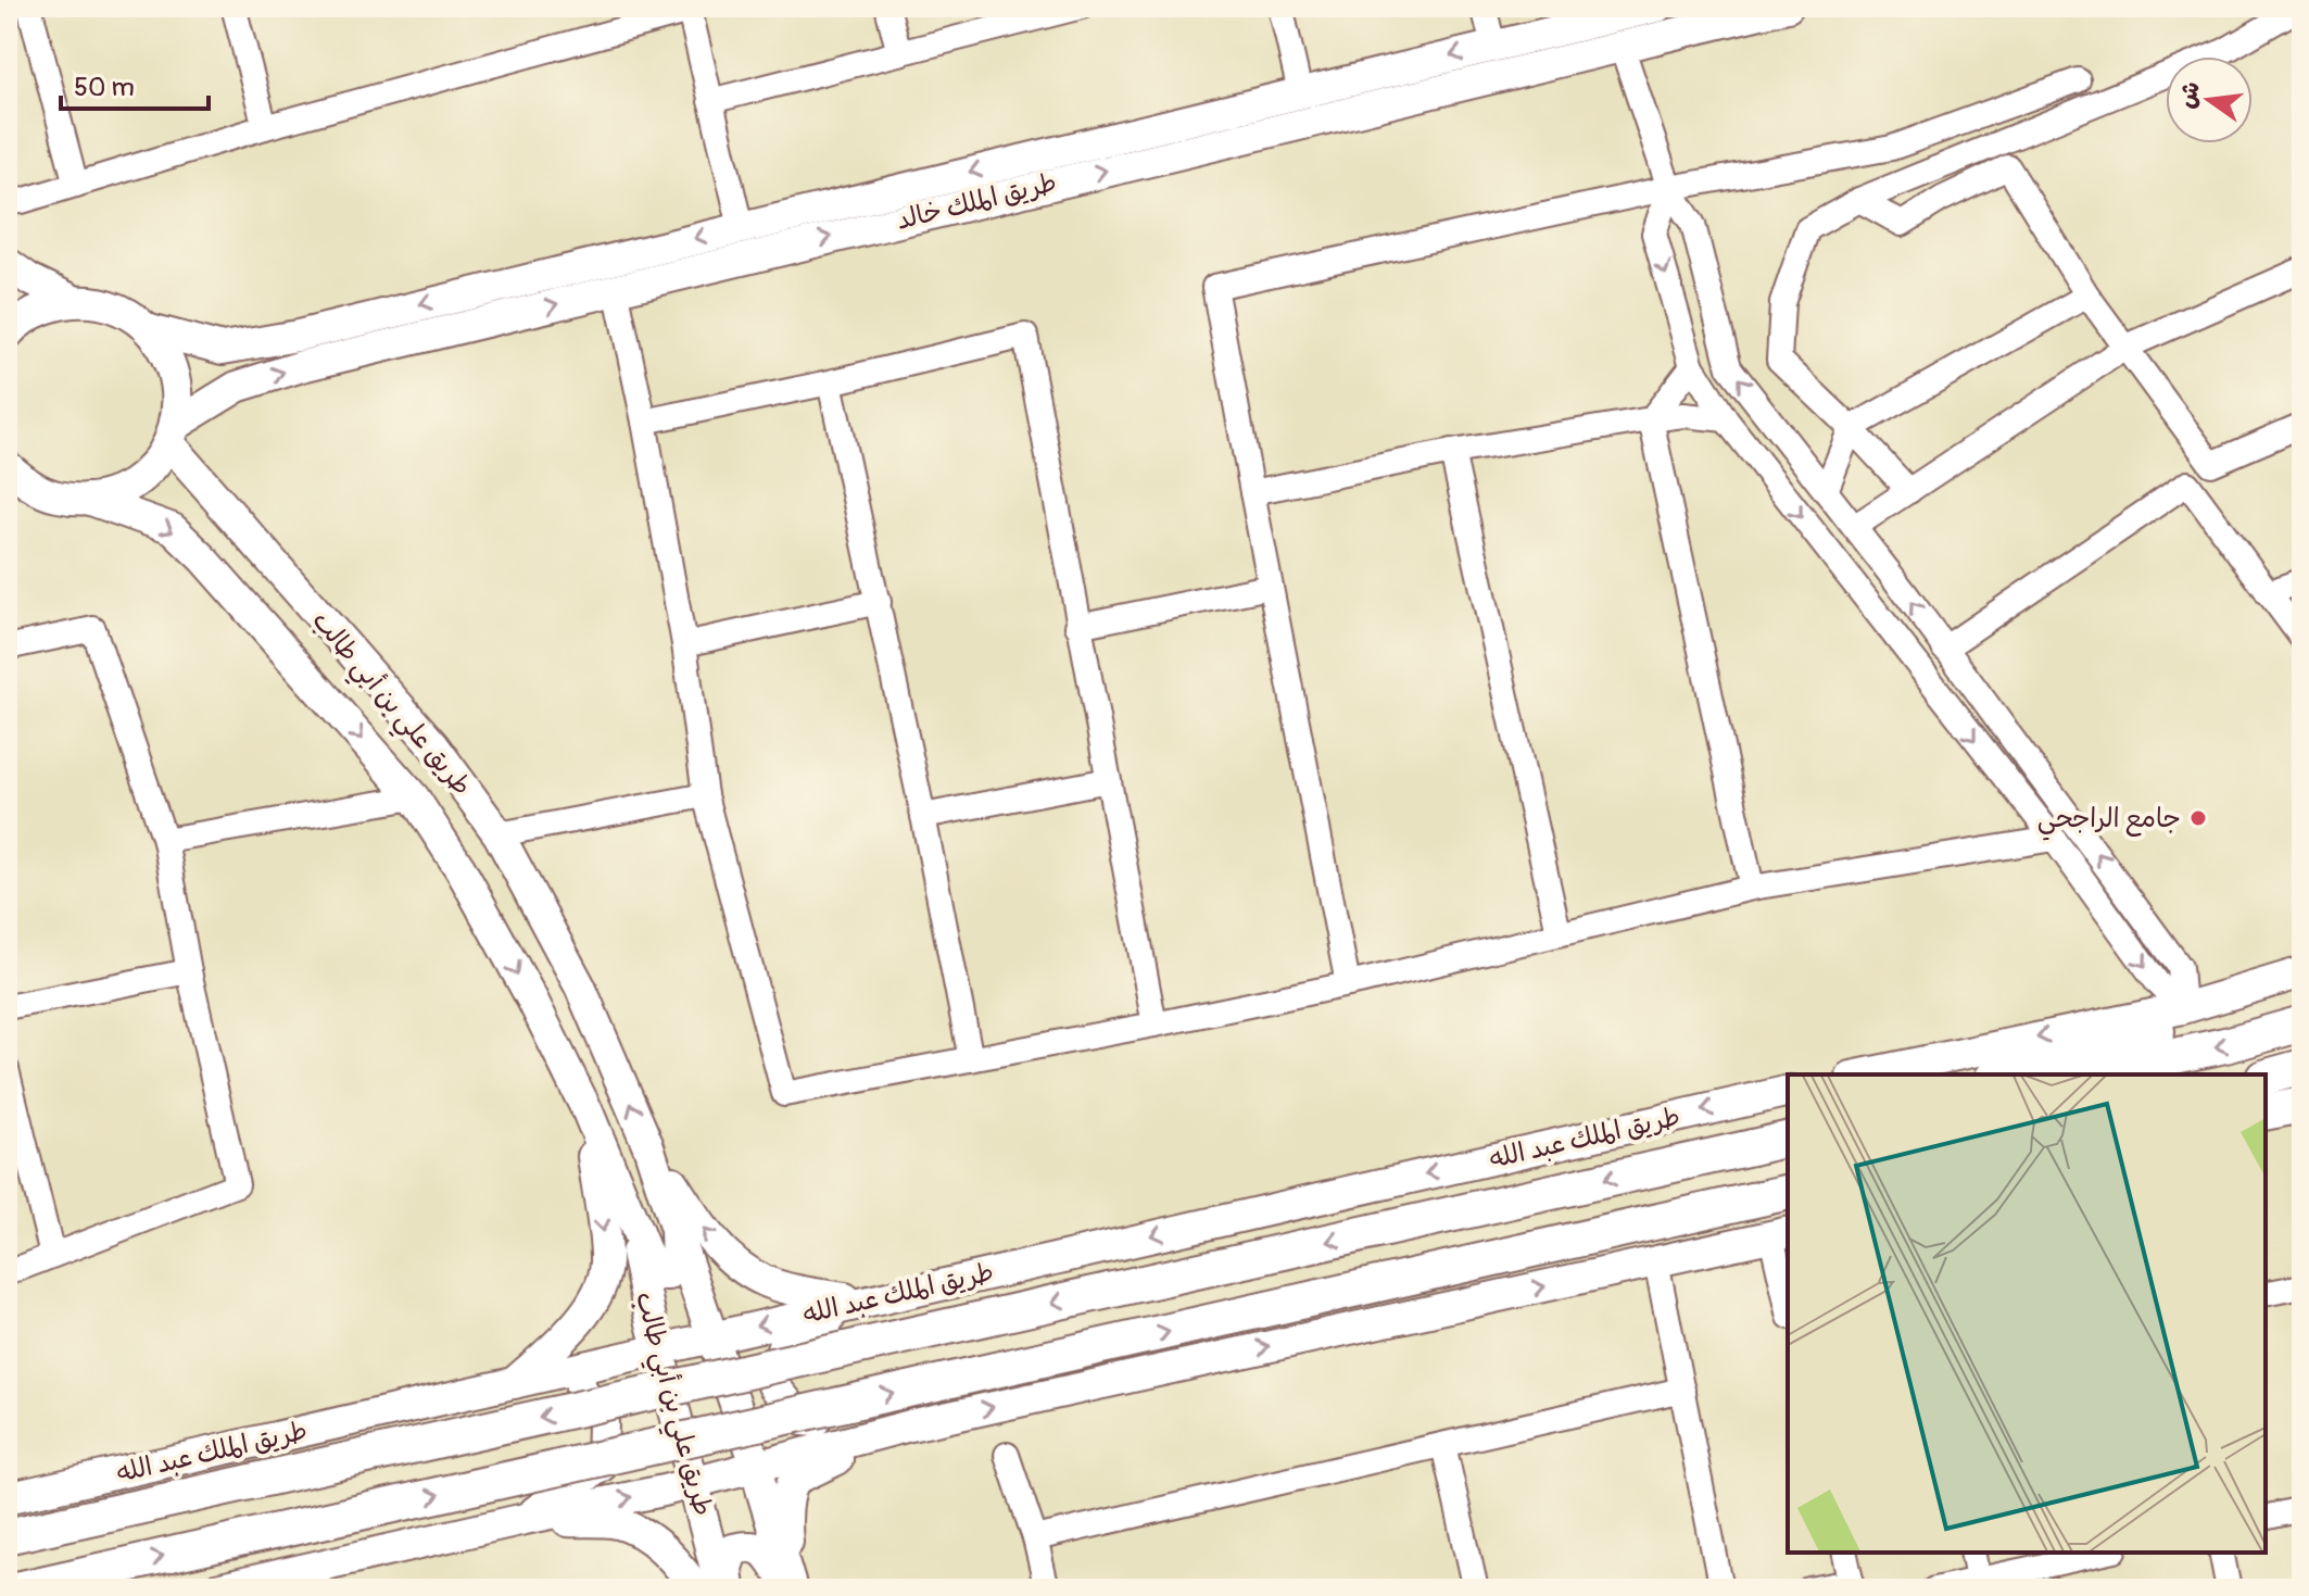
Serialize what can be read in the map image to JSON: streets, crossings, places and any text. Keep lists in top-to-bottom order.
{
  "streets": {
    "highway": ["طريق الملك عبد الله"],
    "main road": ["طريق الملك خالد", "طريق علي بن أبي طالب"]
  },
  "crossings": [
    ["طريق الملك خالد", "طريق علي بن أبي طالب"],
    ["طريق علي بن أبي طالب", "طريق الملك عبد الله"]
  ],
  "places": ["جامع الراجحي"],
  "scale_bar": "50 m",
  "north": "left"
}
